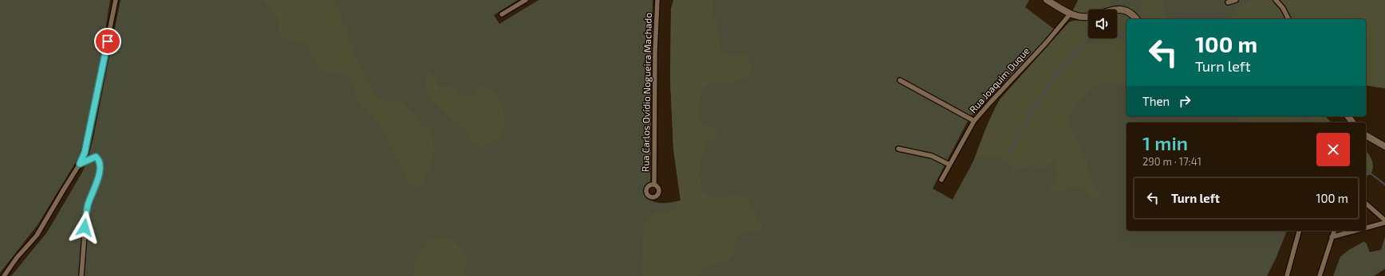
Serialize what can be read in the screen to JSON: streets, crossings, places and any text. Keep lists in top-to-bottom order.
{
  "streets": {
    "street": ["Rua Joaquim Duque", "Rua Carlos Ovídio Nogueira Machado"]
  },
  "page": {
    "turn": ["100 m", "Turn left"],
    "then": "Then",
    "heading": ["1 min", "290 m · 17:41"],
    "list": [
      {
        "name": "Turn left",
        "value": "100 m"
      }
    ]
  }
}
